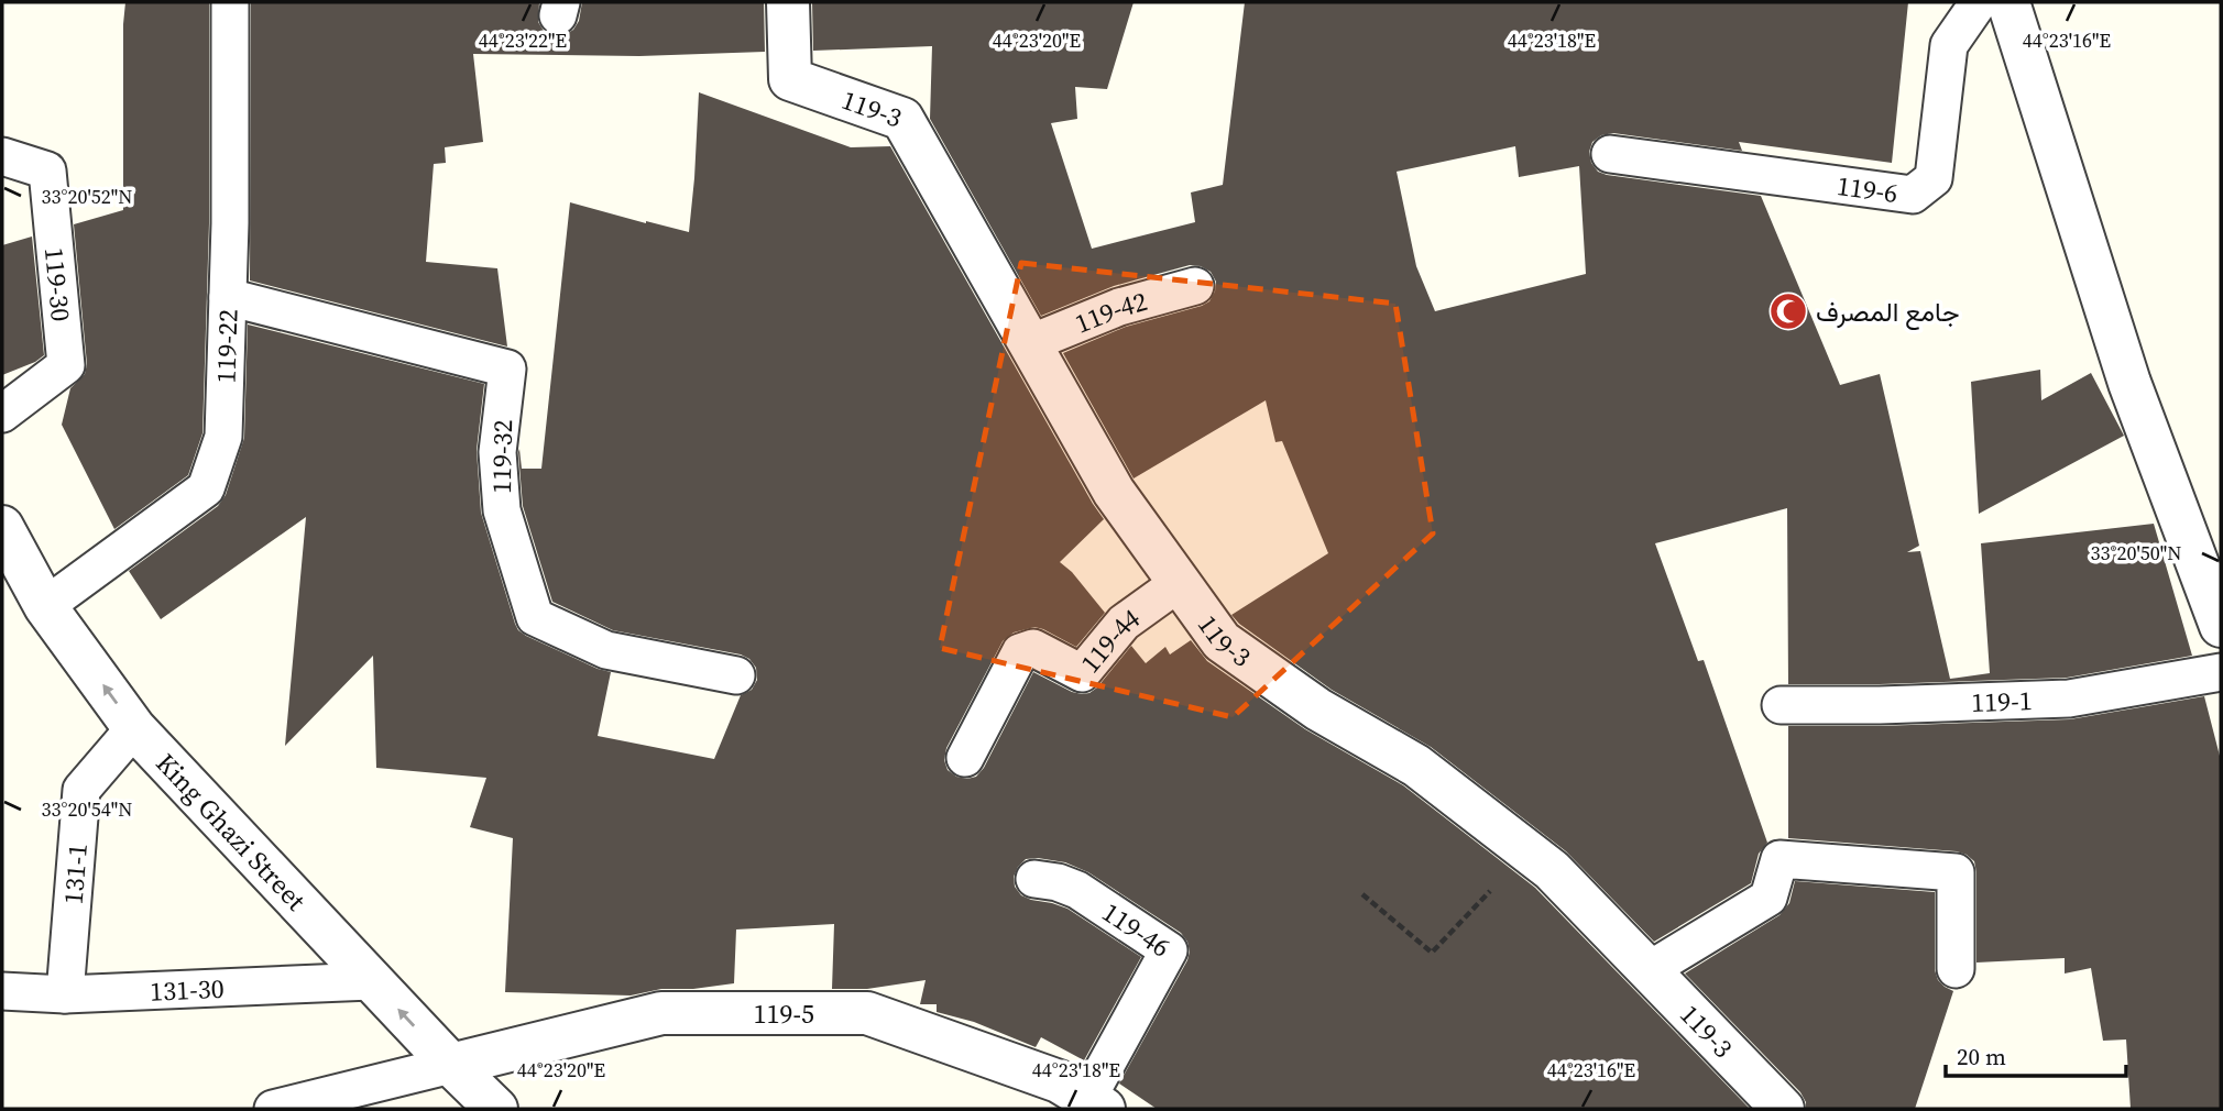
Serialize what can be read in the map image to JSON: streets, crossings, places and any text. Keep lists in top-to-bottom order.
{
  "streets": {
    "street": ["119-3", "King Ghazi Street", "119-5"],
    "lane": [
      "119-6",
      "119-30",
      "119-42",
      "119-22",
      "119-32",
      "119-44",
      "119-1",
      "131-1",
      "119-46",
      "131-30"
    ]
  },
  "crossings": [
    ["119-3", "119-42"],
    ["119-3", "119-44"],
    ["119-22", "119-32"],
    ["119-22", "King Ghazi Street"],
    ["King Ghazi Street", "131-1"],
    ["King Ghazi Street", "131-30"],
    ["King Ghazi Street", "119-5"],
    ["131-1", "131-30"],
    ["119-46", "119-5"]
  ],
  "places": {
    "mosque": ["جامع المصرف"]
  },
  "scale_bar": "20 m",
  "coordinates": [
    "44°23'22\"E",
    "44°23'20\"E",
    "44°23'18\"E",
    "44°23'16\"E",
    "33°20'52\"N",
    "33°20'50\"N",
    "33°20'54\"N"
  ]
}
